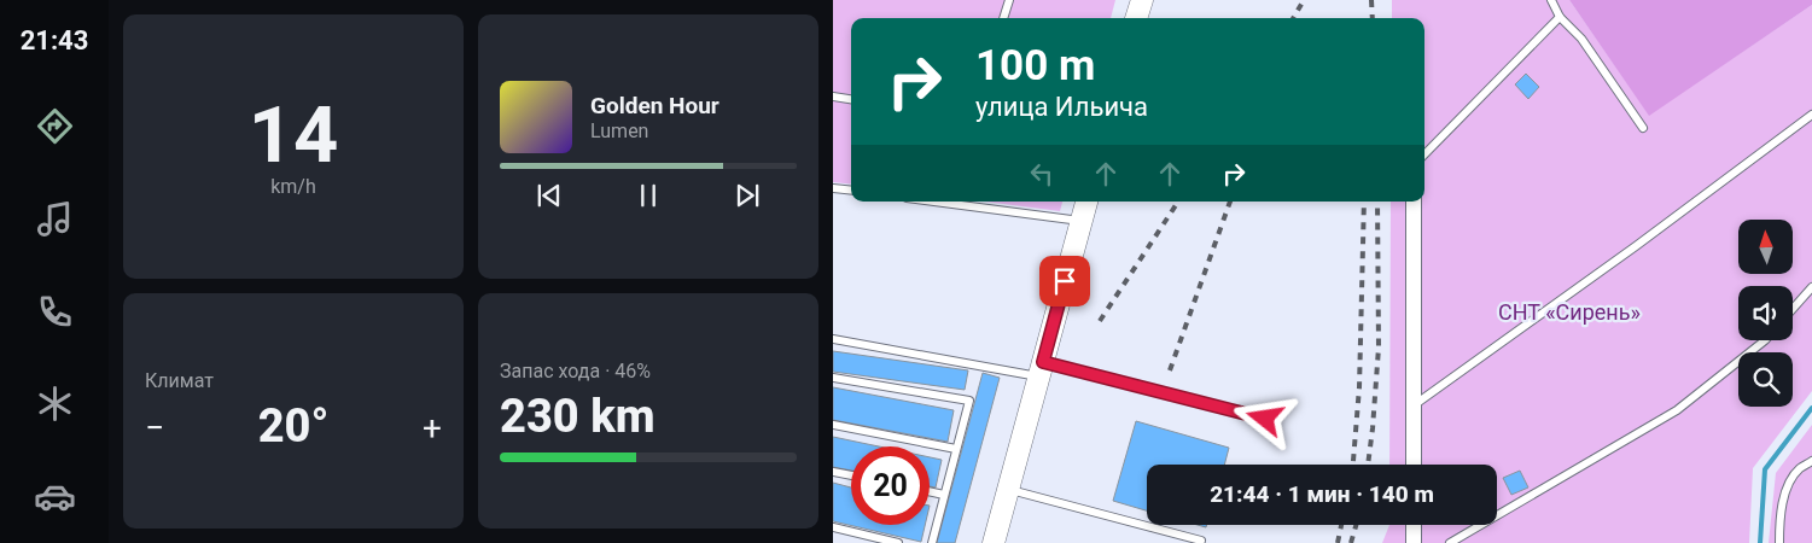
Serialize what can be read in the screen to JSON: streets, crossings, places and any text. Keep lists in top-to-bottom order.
{
  "parks": ["СНТ «Сирень»"],
  "north": "top",
  "page": {
    "tabs": "21:43",
    "tile": [
      ["14", "km/h"],
      "Климат",
      ["Запас хода · 46%", "230 km"]
    ],
    "turn": ["100 m", "улица Ильича"],
    "song": ["Golden Hour", "Lumen"],
    "heat": ["−", "20°", "+"],
    "limit": "20",
    "trip": "21:44 · 1 мин · 140 m"
  }
}
